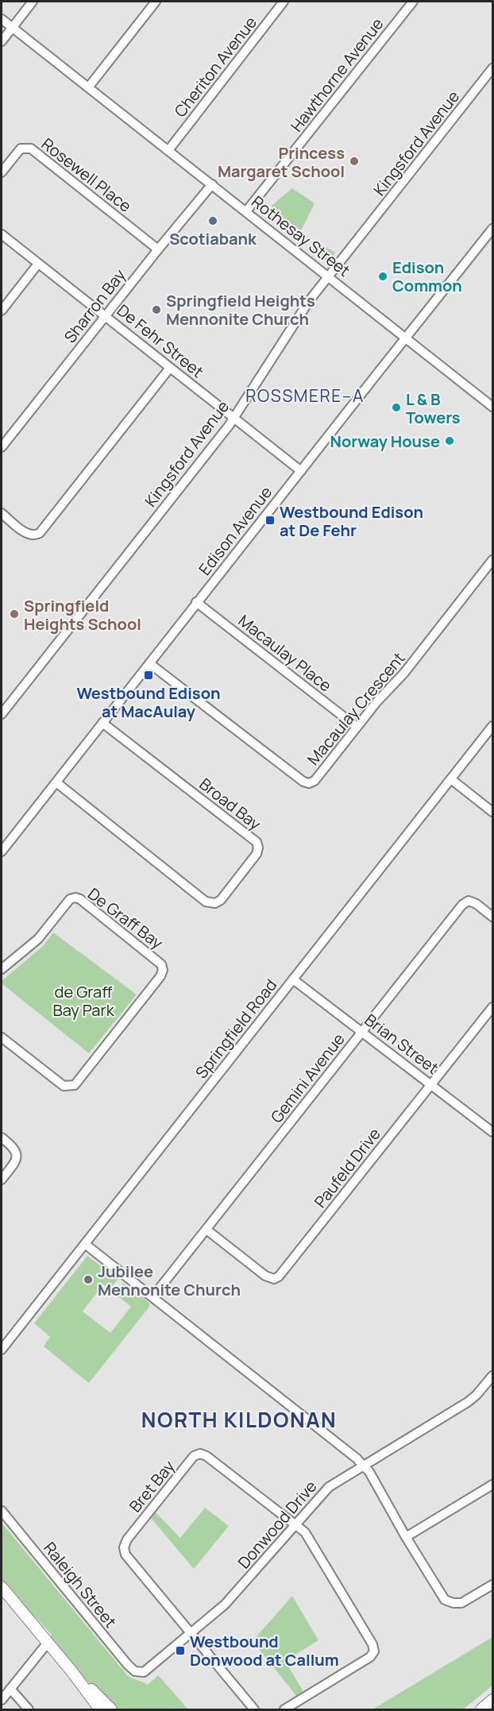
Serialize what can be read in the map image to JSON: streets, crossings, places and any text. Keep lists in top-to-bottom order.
{
  "streets": {
    "street": [
      "Cheriton Avenue",
      "Hawthorne Avenue",
      "Kingsford Avenue",
      "Rosewell Place",
      "Rothesay Street",
      "Sharron Bay",
      "De Fehr Street",
      "Edison Avenue",
      "Macaulay Place",
      "Macaulay Crescent",
      "Broad Bay",
      "De Graff Bay",
      "Springfield Road",
      "Brian Street",
      "Gemini Avenue",
      "Paufeld Drive",
      "Bret Bay",
      "Donwood Drive",
      "Raleigh Street"
    ]
  },
  "crossings": [
    ["Cheriton Avenue", "Rothesay Street"],
    ["Hawthorne Avenue", "Rothesay Street"],
    ["Kingsford Avenue", "Rothesay Street"],
    ["Kingsford Avenue", "De Fehr Street"],
    ["Rosewell Place", "Sharron Bay"],
    ["Rothesay Street", "Sharron Bay"],
    ["Rothesay Street", "Edison Avenue"],
    ["Sharron Bay", "De Fehr Street"],
    ["De Fehr Street", "Edison Avenue"],
    ["Edison Avenue", "Macaulay Place"],
    ["Edison Avenue", "Macaulay Crescent"],
    ["Edison Avenue", "Broad Bay"],
    ["Macaulay Place", "Macaulay Crescent"],
    ["Springfield Road", "Brian Street"],
    ["Brian Street", "Gemini Avenue"],
    ["Brian Street", "Paufeld Drive"],
    ["Gemini Avenue", "Paufeld Drive"],
    ["Bret Bay", "Donwood Drive"],
    ["Donwood Drive", "Raleigh Street"]
  ],
  "districts": ["ROSSMERE–A", "NORTH KILDONAN"],
  "parks": ["de Graff Bay Park"],
  "places": {
    "other": [
      "Princess Margaret School",
      "Scotiabank",
      "Edison Common",
      "Springfield Heights Mennonite Church",
      "L & B Towers",
      "Norway House",
      "Springfield Heights School",
      "Jubilee Mennonite Church"
    ],
    "transit": ["Westbound Edison at De Fehr", "Westbound Edison at MacAulay", "Westbound Donwood at Callum"]
  }
}
